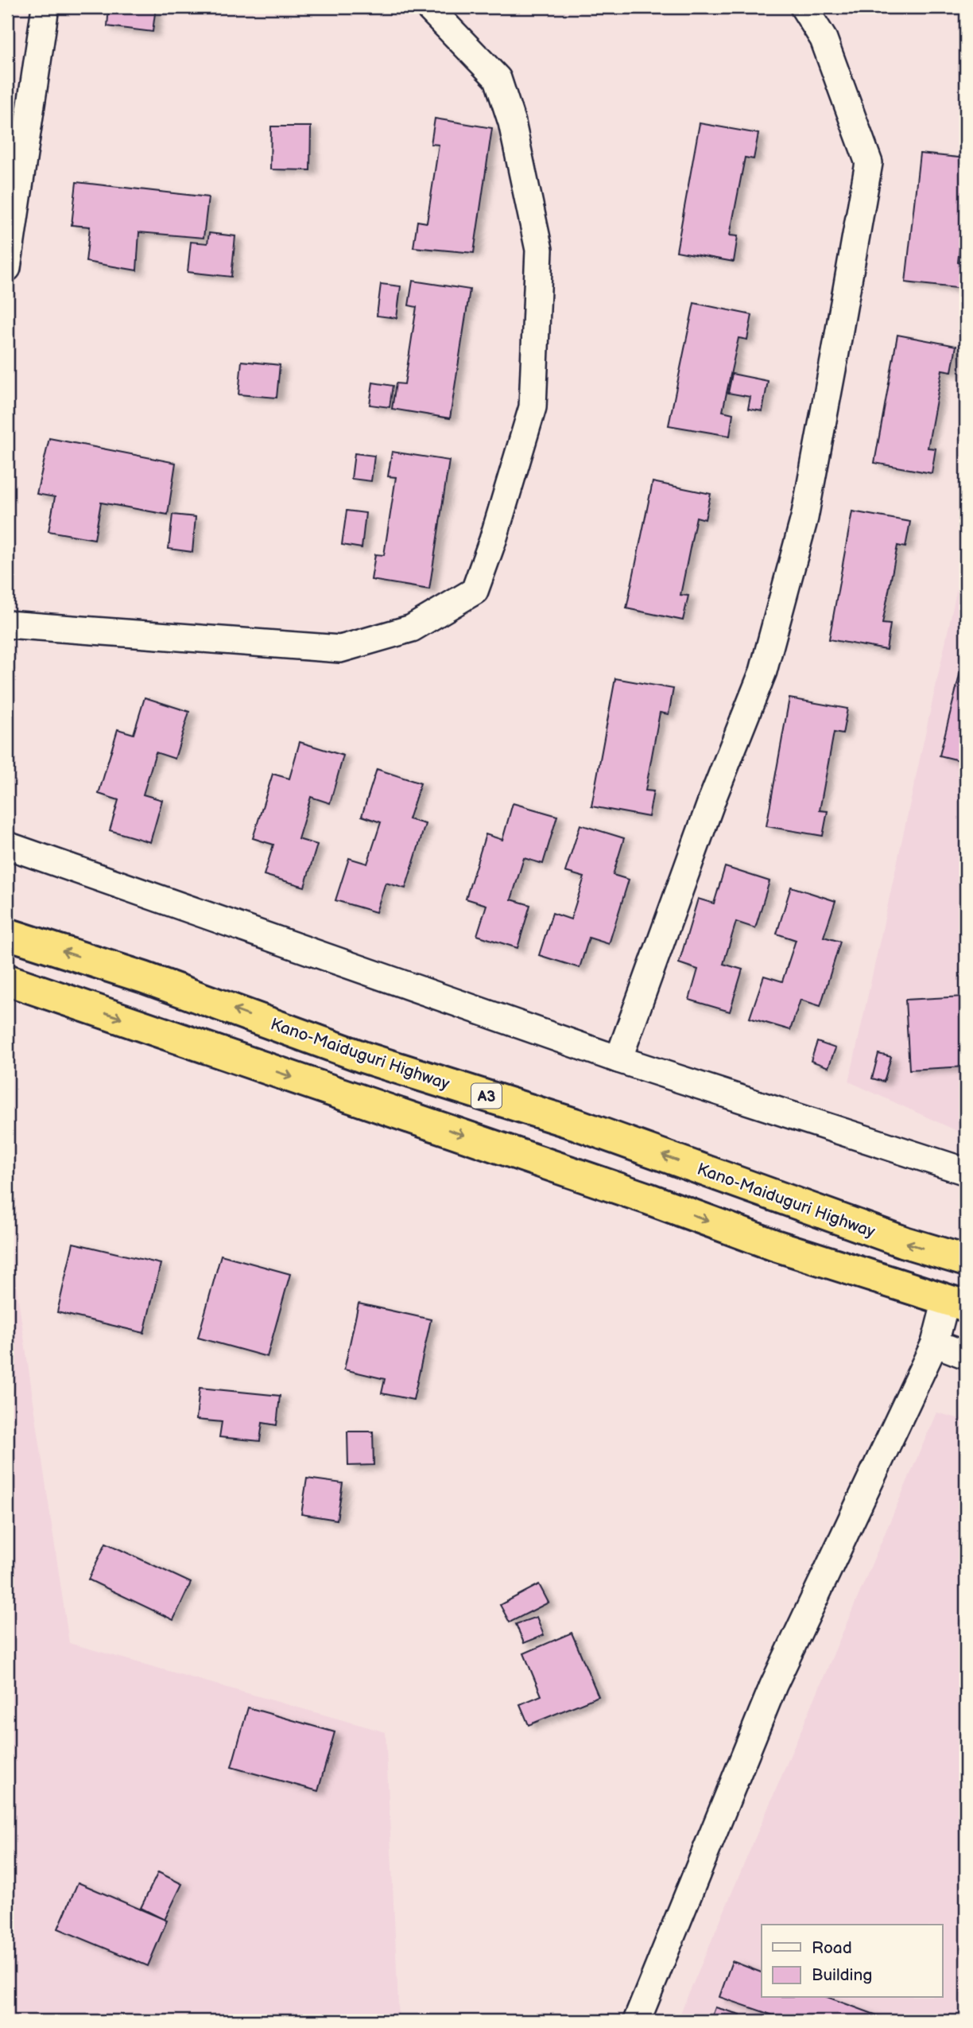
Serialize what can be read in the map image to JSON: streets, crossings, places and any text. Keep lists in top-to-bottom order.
{
  "streets": {
    "highway": ["Kano-Maiduguri Highway", "A3"]
  },
  "legend": ["Road", "Building"]
}
